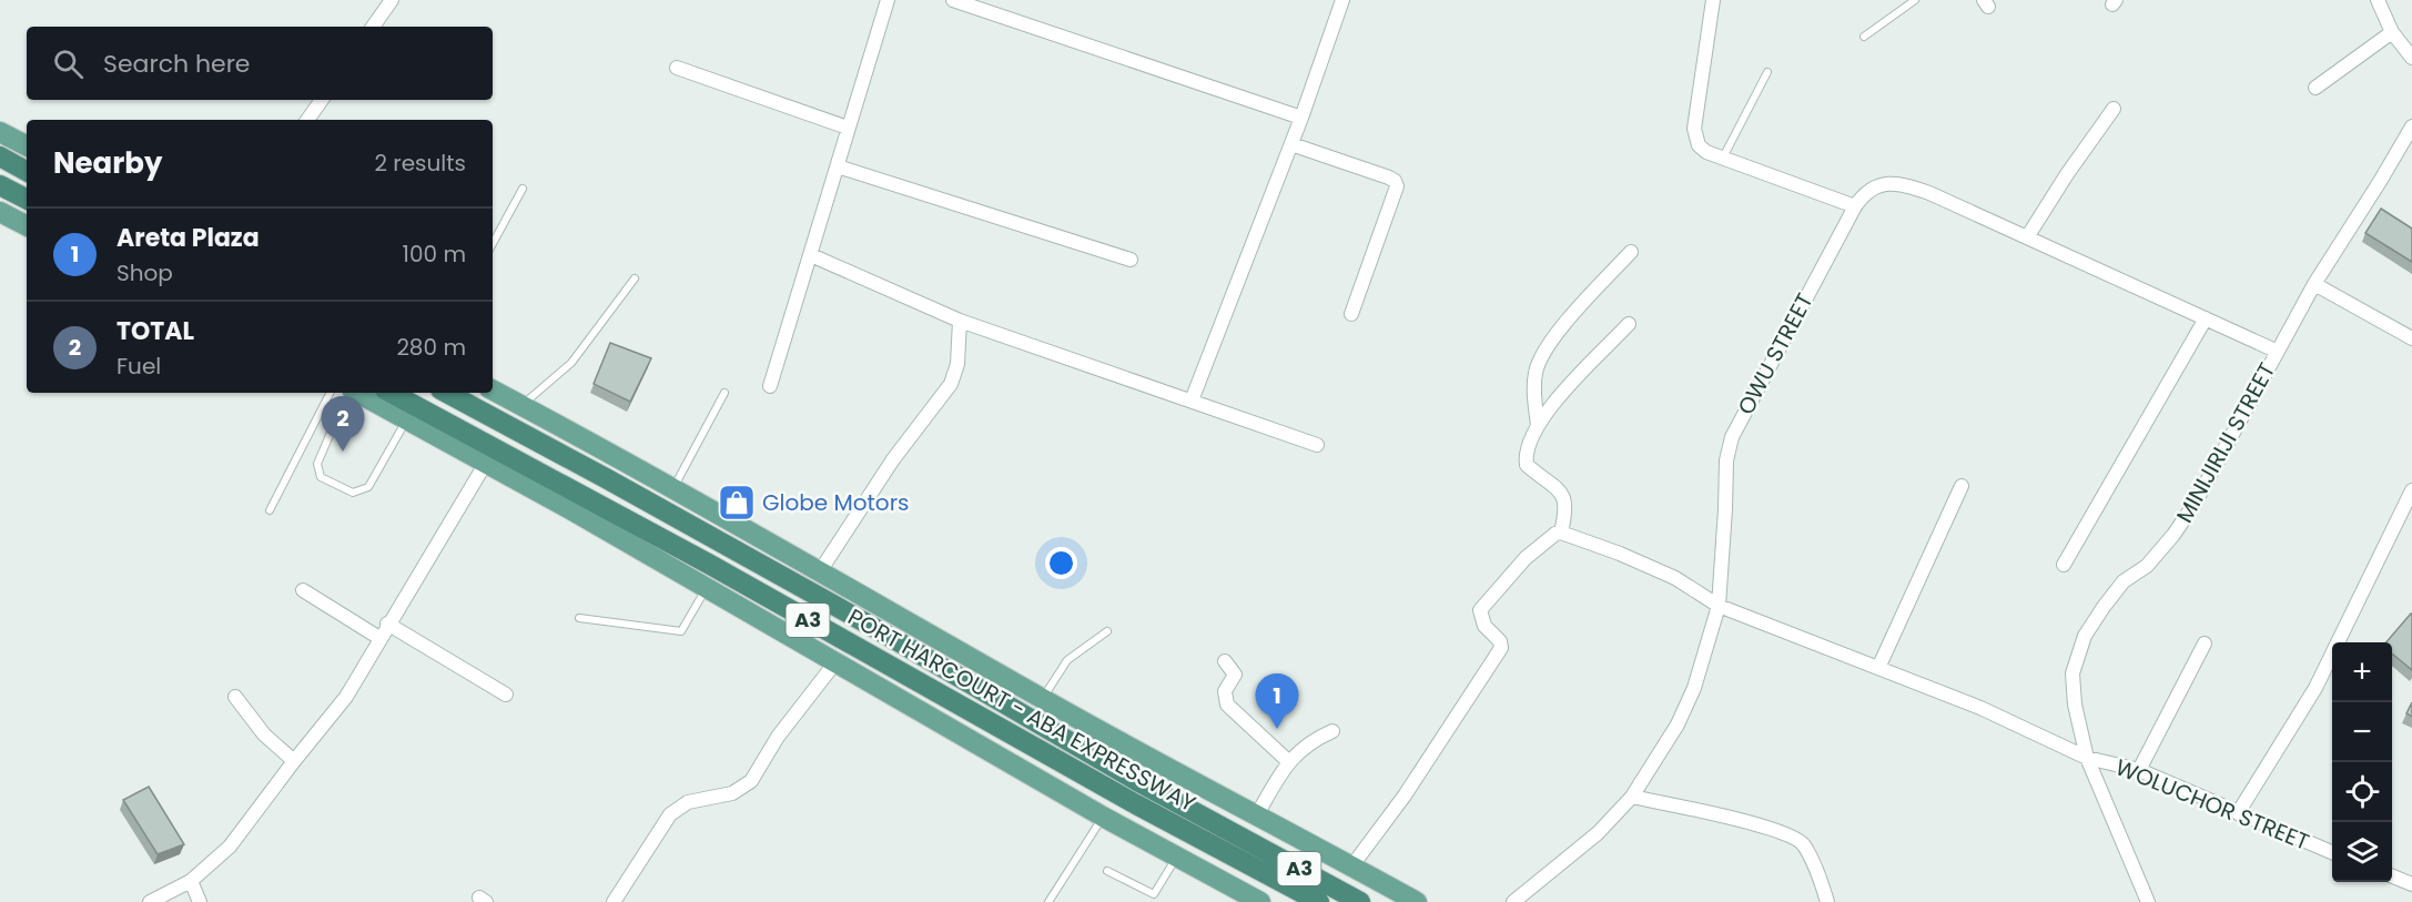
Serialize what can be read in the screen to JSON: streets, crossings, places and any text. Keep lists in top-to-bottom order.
{
  "streets": {
    "highway": ["A3", "PORT HARCOURT - ABA EXPRESSWAY"],
    "street": ["OWU STREET", "MINIJIRIJI STREET", "WOLUCHOR STREET"]
  },
  "crossings": [
    ["OWU STREET", "MINIJIRIJI STREET"],
    ["OWU STREET", "WOLUCHOR STREET"],
    ["MINIJIRIJI STREET", "WOLUCHOR STREET"]
  ],
  "places": {
    "shop": ["Globe Motors"]
  },
  "page": {
    "search": "Search here",
    "heading": ["Nearby", "2 results"],
    "list": [
      {
        "mark": "1",
        "name": "Areta Plaza",
        "note": "Shop",
        "value": "100 m"
      },
      {
        "mark": "2",
        "name": "TOTAL",
        "note": "Fuel",
        "value": "280 m"
      }
    ],
    "pins": ["2", "1"],
    "map_buttons": ["+", "−"]
  }
}
